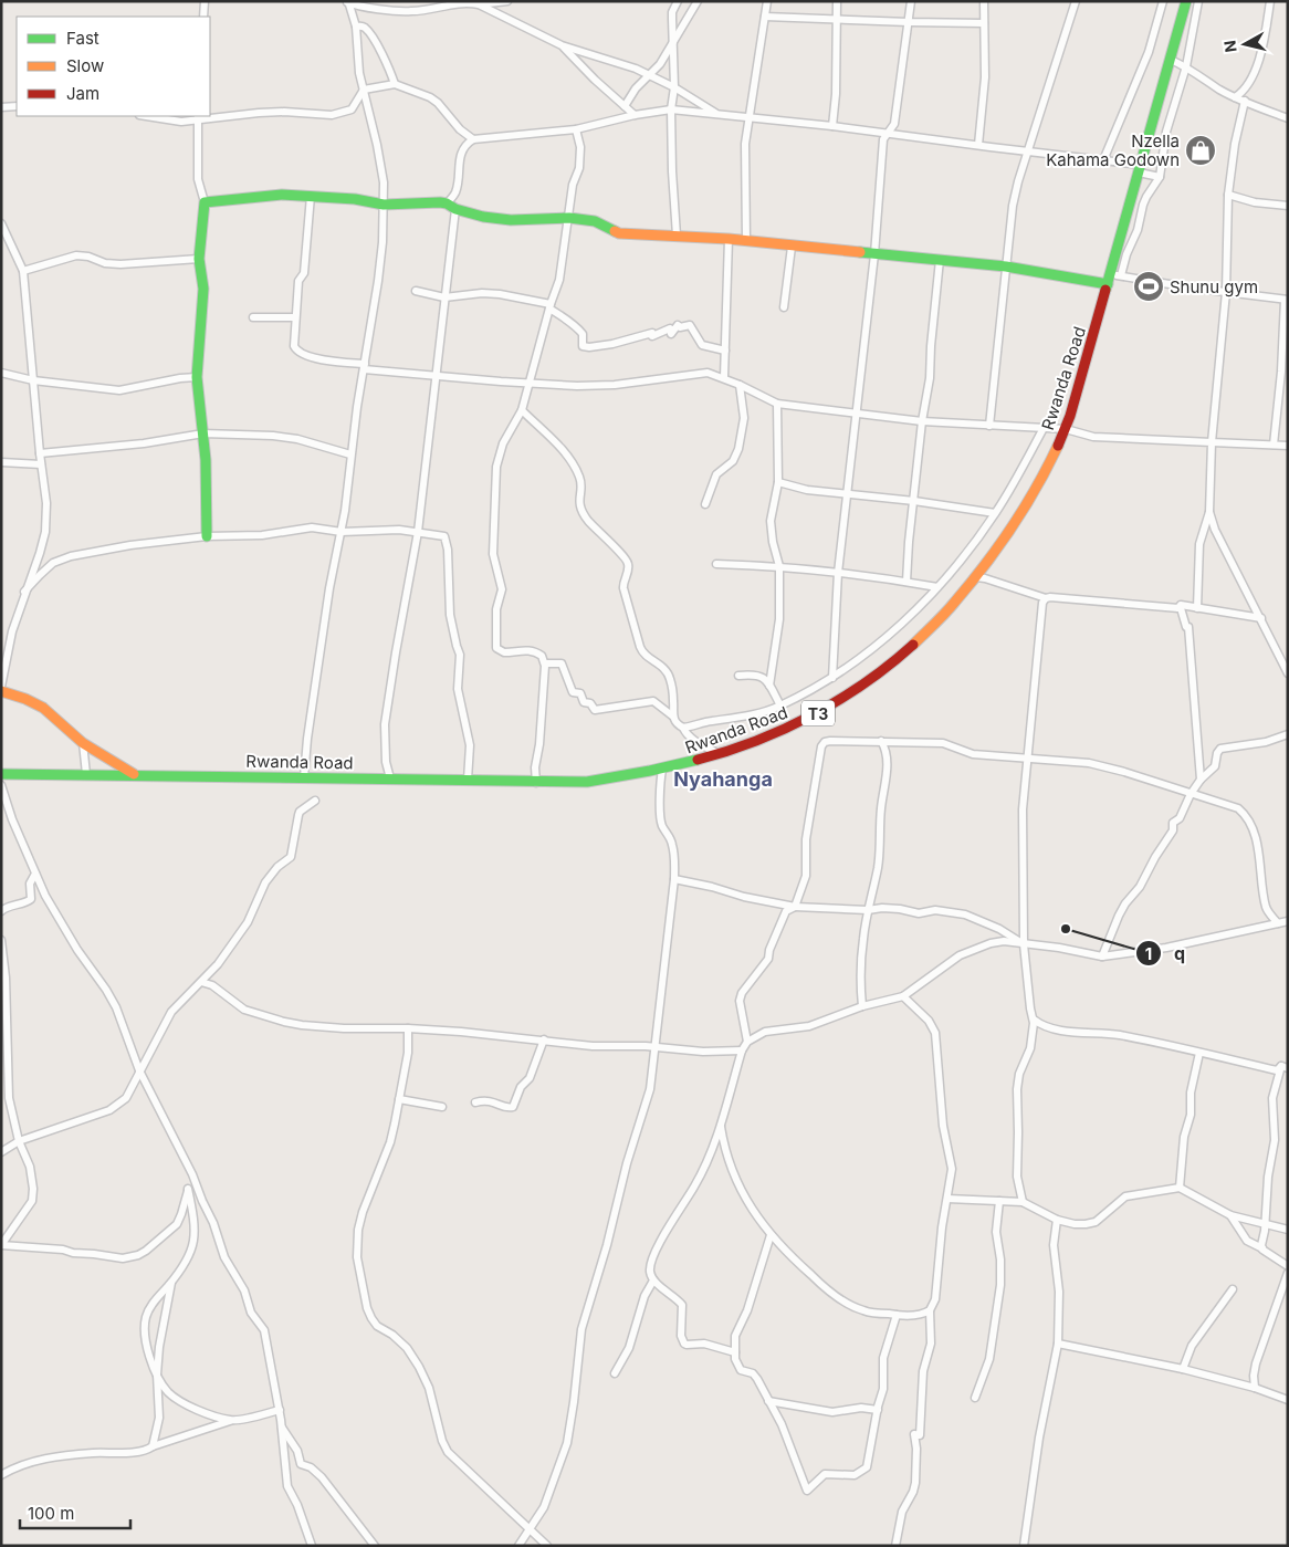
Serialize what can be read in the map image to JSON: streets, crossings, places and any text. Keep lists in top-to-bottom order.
{
  "streets": {
    "main road": ["Rwanda Road", "T3"]
  },
  "districts": ["Nyahanga"],
  "places": {
    "shop": ["Nzella Kahama Godown"],
    "sports": ["Shunu gym"],
    "other": ["q"]
  },
  "legend": ["Fast", "Slow", "Jam"],
  "scale_bar": "100 m",
  "north": "left"
}
